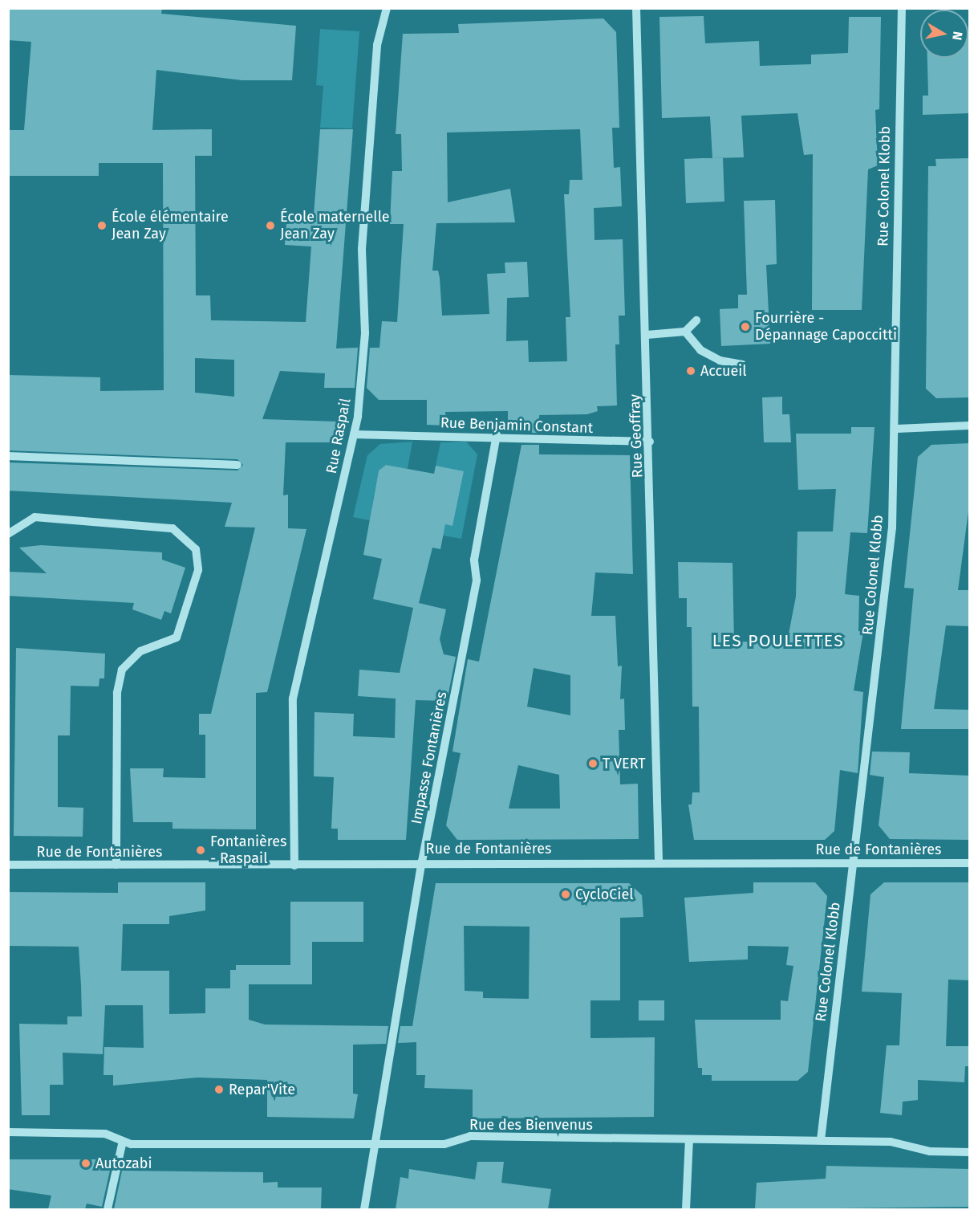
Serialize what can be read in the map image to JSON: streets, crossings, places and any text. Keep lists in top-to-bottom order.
{
  "streets": {
    "street": [
      "Rue Colonel Klobb",
      "Rue Benjamin Constant",
      "Rue Raspail",
      "Rue Geoffray",
      "Impasse Fontanières",
      "Rue de Fontanières",
      "Rue des Bienvenus"
    ]
  },
  "crossings": [
    ["Rue Colonel Klobb", "Rue de Fontanières"],
    ["Rue Colonel Klobb", "Rue des Bienvenus"],
    ["Rue Benjamin Constant", "Rue Raspail"],
    ["Rue Benjamin Constant", "Rue Geoffray"],
    ["Rue Benjamin Constant", "Impasse Fontanières"],
    ["Rue Raspail", "Rue de Fontanières"],
    ["Rue Geoffray", "Rue de Fontanières"],
    ["Impasse Fontanières", "Rue de Fontanières"],
    ["Impasse Fontanières", "Rue des Bienvenus"]
  ],
  "districts": ["LES POULETTES"],
  "places": [
    "École élémentaire Jean Zay",
    "École maternelle Jean Zay",
    "Fourrière - Dépannage Capoccitti",
    "Accueil",
    "T VERT",
    "Fontanières - Raspail",
    "CycloCiel",
    "Repar'Vite",
    "Autozabi"
  ],
  "north": "right"
}
